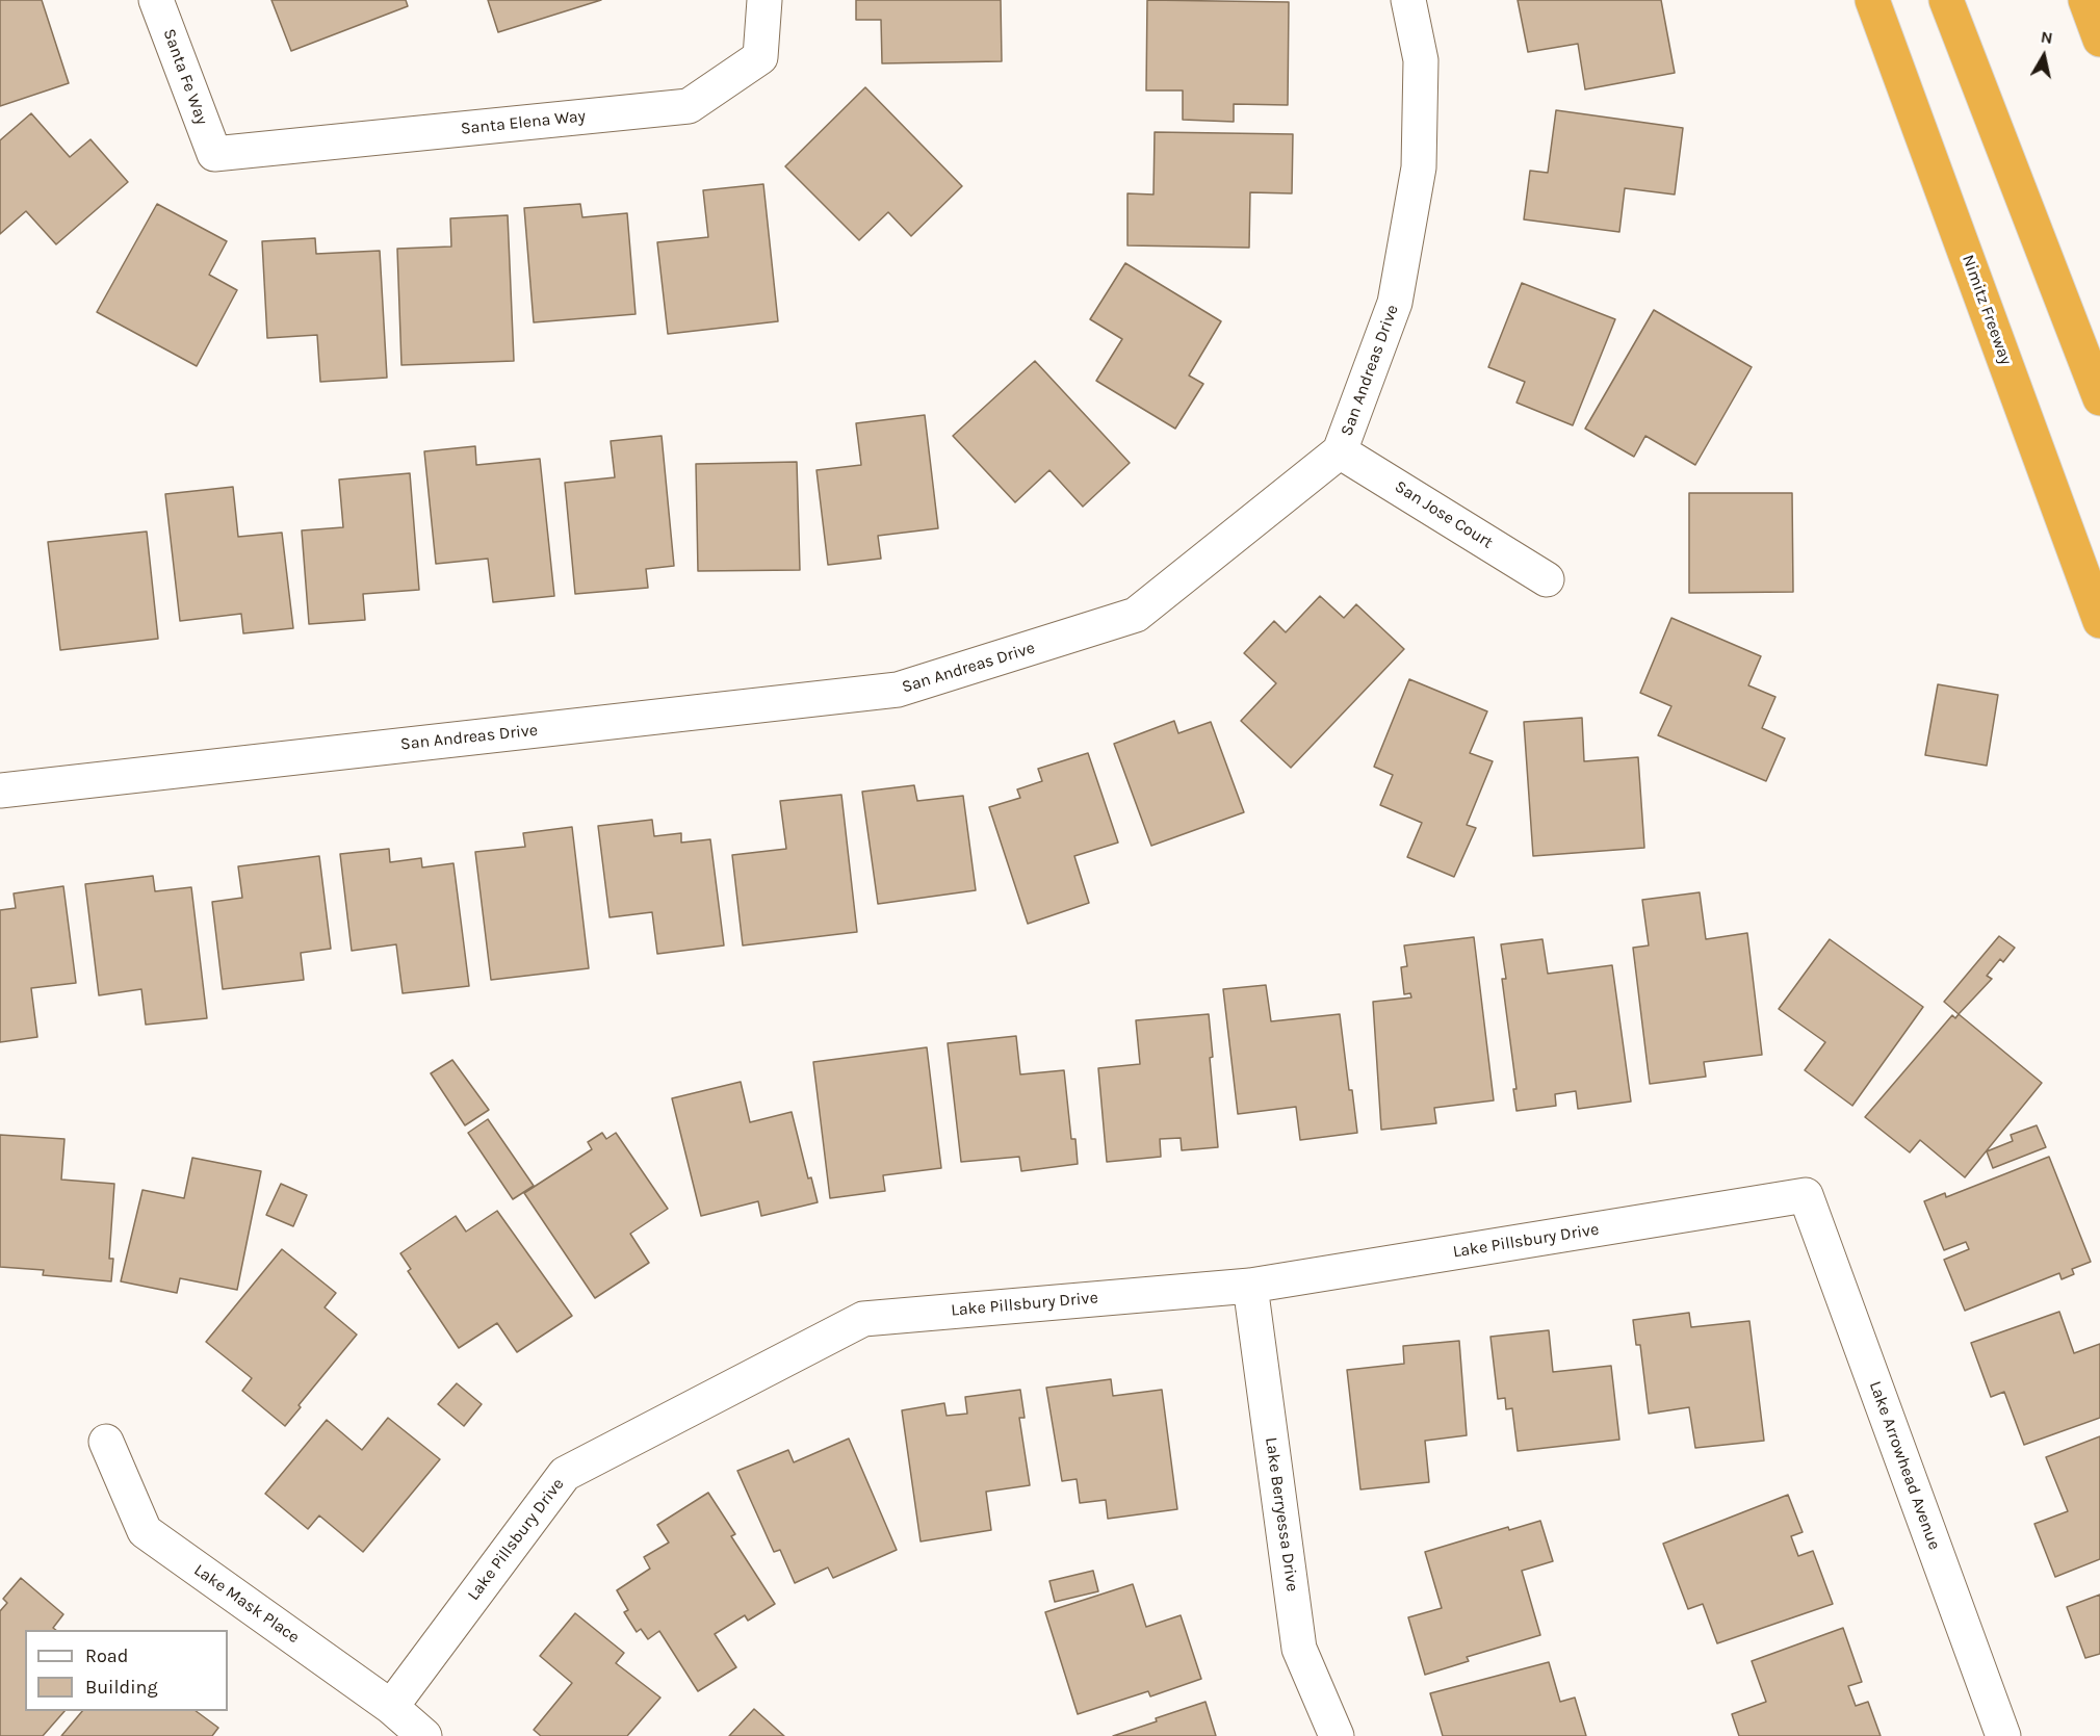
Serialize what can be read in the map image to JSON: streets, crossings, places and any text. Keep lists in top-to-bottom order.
{
  "streets": {
    "highway": ["Nimitz Freeway"],
    "street": [
      "Santa Fe Way",
      "Santa Elena Way",
      "San Andreas Drive",
      "San Jose Court",
      "Lake Pillsbury Drive",
      "Lake Arrowhead Avenue",
      "Lake Berryessa Drive",
      "Lake Mask Place"
    ]
  },
  "crossings": [
    ["Santa Fe Way", "Santa Elena Way"],
    ["San Andreas Drive", "San Jose Court"],
    ["Lake Pillsbury Drive", "Lake Arrowhead Avenue"],
    ["Lake Pillsbury Drive", "Lake Berryessa Drive"],
    ["Lake Pillsbury Drive", "Lake Mask Place"]
  ],
  "legend": ["Road", "Building"],
  "north": "top"
}
